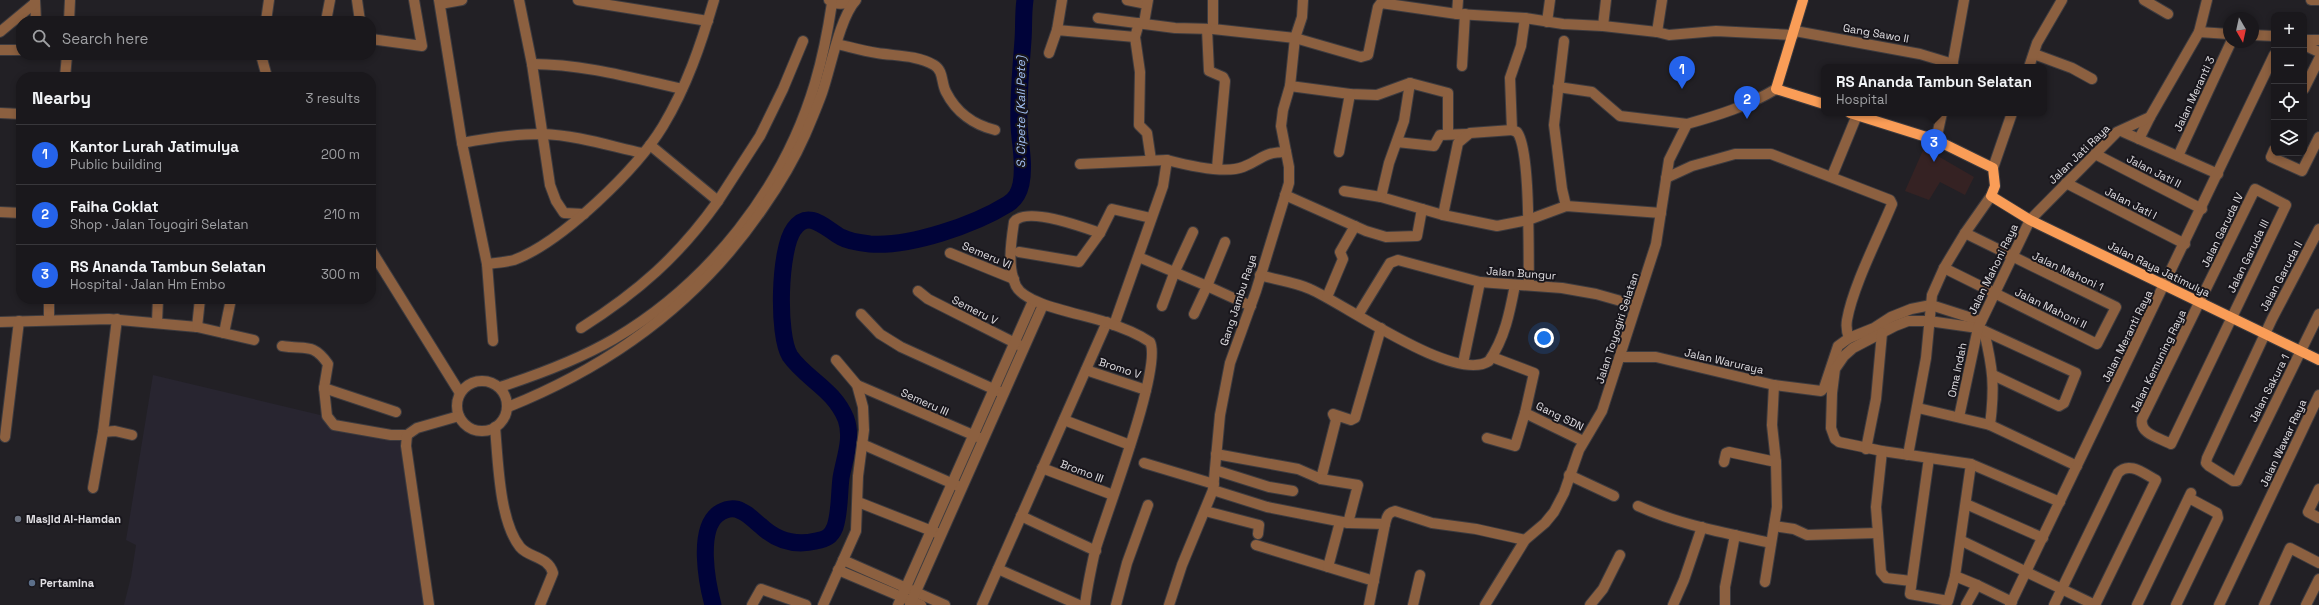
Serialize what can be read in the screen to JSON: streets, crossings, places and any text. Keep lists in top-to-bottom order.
{
  "streets": {
    "main road": ["Jalan Raya Jatimulya"],
    "street": [
      "Gang Sawo II",
      "Jalan Meranti 3",
      "Jalan Jati Raya",
      "Jalan Jati II",
      "Jalan Jati I",
      "Jalan Garuda IV",
      "Semeru VI",
      "Jalan Garuda III",
      "Jalan Mahoni Raya",
      "Jalan Mahoni 1",
      "Jalan Bungur",
      "Jalan Garuda II",
      "Gang Jambu Raya",
      "Jalan Mahoni II",
      "Semeru V",
      "Jalan Toyogiri Selatan",
      "Jalan Meranti Raya",
      "Jalan Waruraya",
      "Jalan Kemuning Raya",
      "Bromo V",
      "Oma Indah",
      "Jalan Sakura 1",
      "Semeru III",
      "Gang SDN",
      "Jalan Wawar Raya",
      "Bromo III"
    ]
  },
  "crossings": [
    ["Gang Sawo II", "Gang Jambu Raya"],
    ["Jalan Jati Raya", "Jalan Jati II"],
    ["Jalan Jati Raya", "Jalan Jati I"],
    ["Jalan Jati Raya", "Jalan Mahoni Raya"],
    ["Jalan Jati Raya", "Jalan Raya Jatimulya"],
    ["Jalan Jati II", "Jalan Meranti Raya"],
    ["Jalan Jati I", "Jalan Meranti Raya"],
    ["Jalan Garuda IV", "Jalan Garuda III"],
    ["Jalan Garuda IV", "Jalan Raya Jatimulya"],
    ["Jalan Garuda IV", "Jalan Kemuning Raya"],
    ["Jalan Garuda III", "Jalan Raya Jatimulya"],
    ["Jalan Garuda III", "Jalan Kemuning Raya"],
    ["Jalan Mahoni Raya", "Jalan Raya Jatimulya"],
    ["Jalan Mahoni Raya", "Jalan Mahoni 1"],
    ["Jalan Mahoni Raya", "Jalan Mahoni II"],
    ["Jalan Mahoni Raya", "Oma Indah"],
    ["Jalan Raya Jatimulya", "Jalan Garuda II"],
    ["Jalan Raya Jatimulya", "Jalan Meranti Raya"],
    ["Jalan Raya Jatimulya", "Jalan Kemuning Raya"],
    ["Jalan Raya Jatimulya", "Jalan Sakura 1"],
    ["Jalan Mahoni 1", "Jalan Mahoni II"],
    ["Jalan Bungur", "Jalan Toyogiri Selatan"],
    ["Jalan Garuda II", "Jalan Sakura 1"],
    ["Jalan Toyogiri Selatan", "Jalan Waruraya"],
    ["Jalan Toyogiri Selatan", "Gang SDN"]
  ],
  "water": ["S. Cipete (Kali Pete)"],
  "places": ["Masjid Al-Hamdan", "Pertamina"],
  "north": "bottom",
  "page": {
    "map_buttons": ["+", "−"],
    "search": "Search here",
    "pins": ["1", "2", "3"],
    "popup": ["RS Ananda Tambun Selatan", "Hospital"],
    "heading": ["Nearby", "3 results"],
    "list": [
      {
        "mark": "1",
        "name": "Kantor Lurah Jatimulya",
        "note": "Public building",
        "value": "200 m"
      },
      {
        "mark": "2",
        "name": "Faiha Coklat",
        "note": "Shop · Jalan Toyogiri Selatan",
        "value": "210 m"
      },
      {
        "mark": "3",
        "name": "RS Ananda Tambun Selatan",
        "note": "Hospital · Jalan Hm Embo",
        "value": "300 m"
      }
    ]
  }
}
